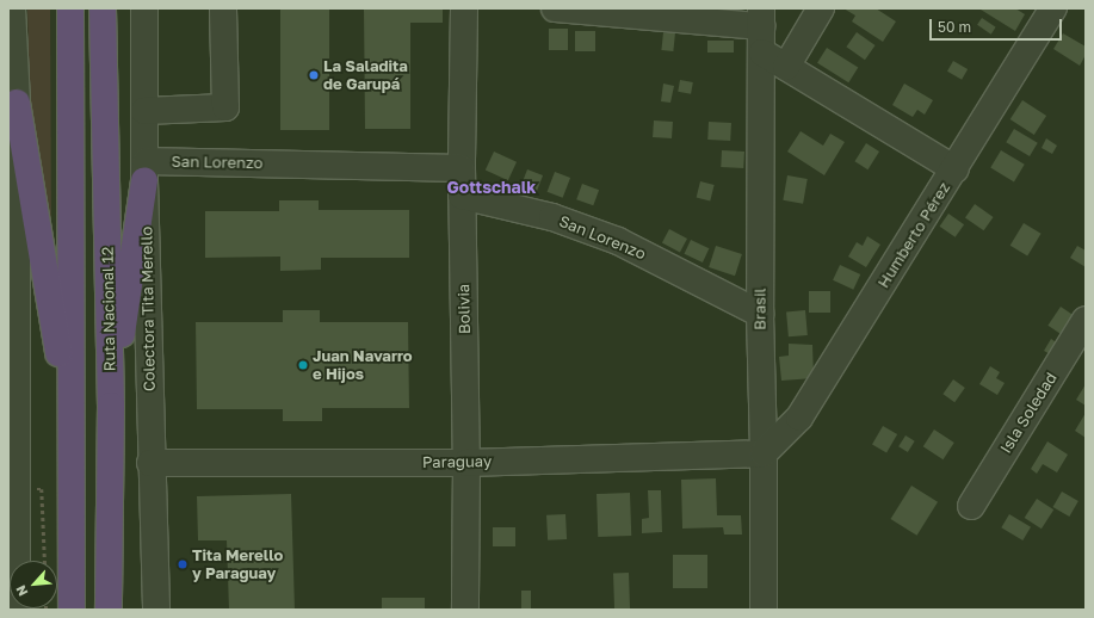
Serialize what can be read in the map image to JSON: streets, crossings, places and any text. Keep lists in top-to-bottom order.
{
  "streets": {
    "highway": ["Ruta Nacional 12"],
    "street": [
      "San Lorenzo",
      "Humberto Pérez",
      "Colectora Tita Merello",
      "Bolivia",
      "Brasil",
      "Isla Soledad",
      "Paraguay"
    ]
  },
  "crossings": [
    ["San Lorenzo", "Colectora Tita Merello"],
    ["San Lorenzo", "Bolivia"],
    ["San Lorenzo", "Brasil"],
    ["Humberto Pérez", "Brasil"],
    ["Humberto Pérez", "Paraguay"],
    ["Colectora Tita Merello", "Paraguay"],
    ["Bolivia", "Paraguay"],
    ["Brasil", "Paraguay"]
  ],
  "districts": ["Gottschalk"],
  "places": ["La Saladita de Garupá", "Juan Navarro e Hijos", "Tita Merello y Paraguay"],
  "scale_bar": "50 m",
  "north": "bottom left"
}
